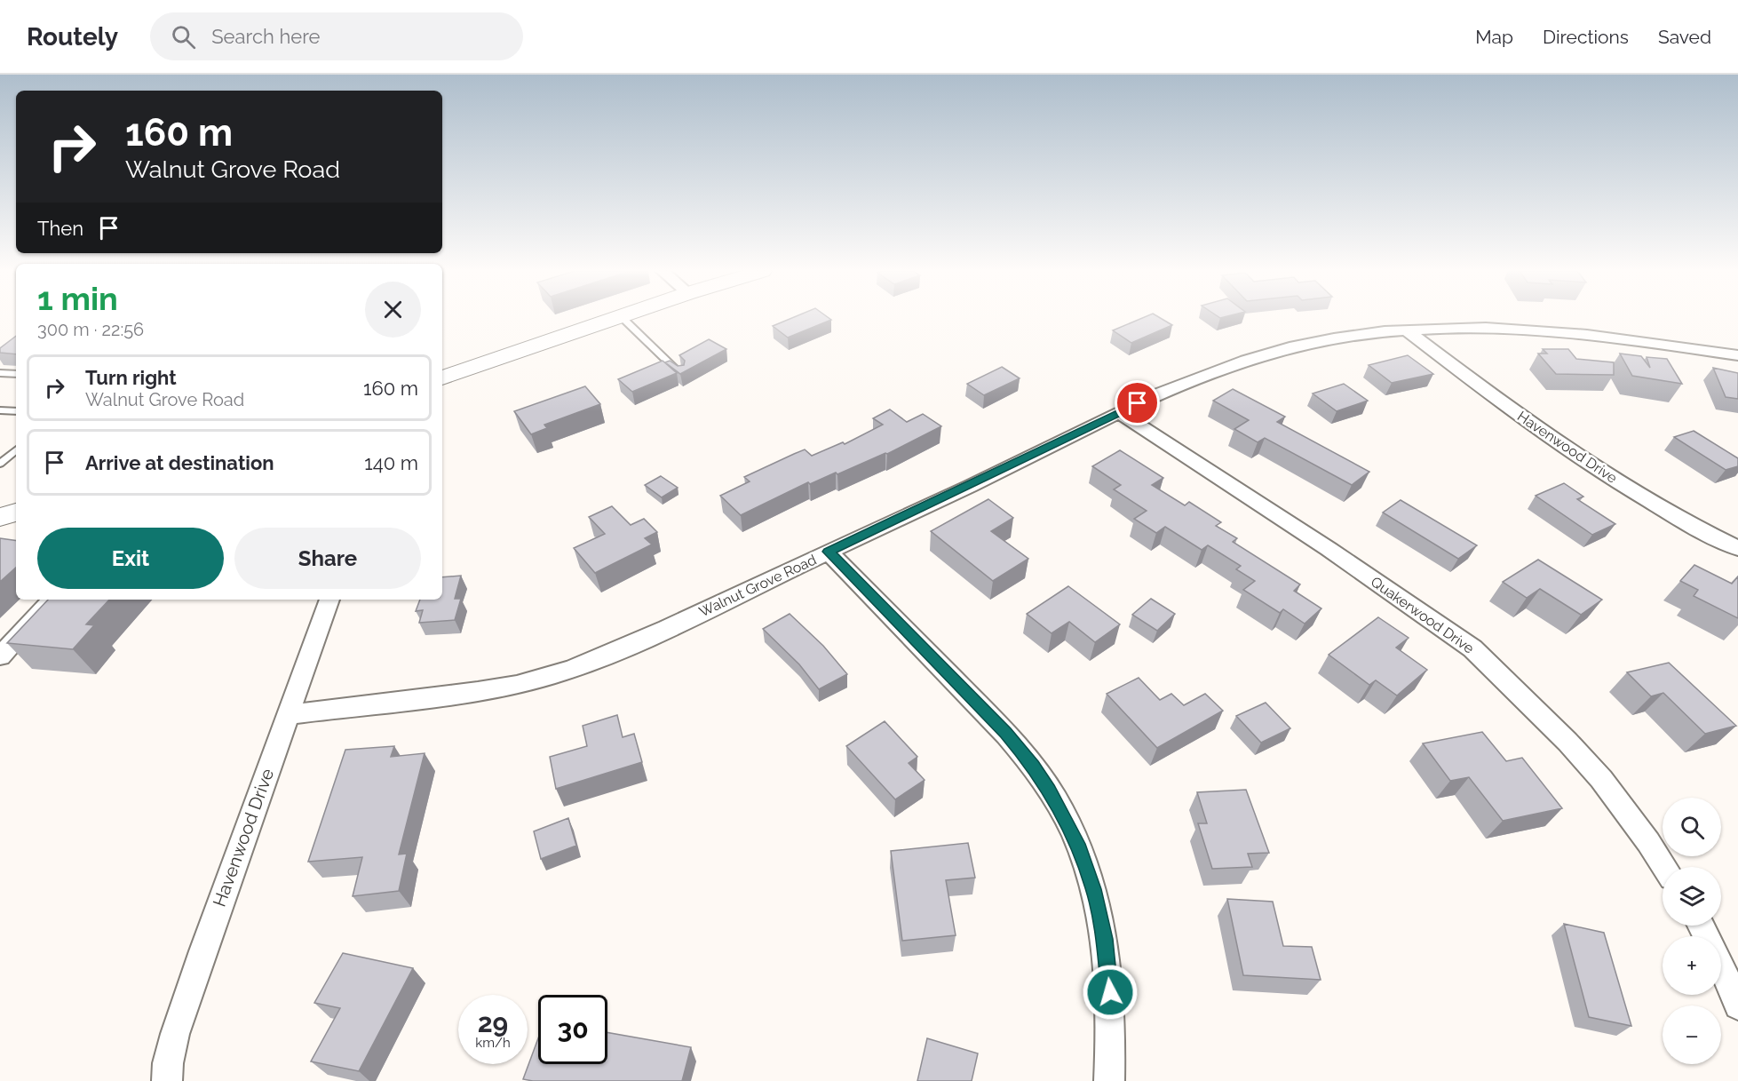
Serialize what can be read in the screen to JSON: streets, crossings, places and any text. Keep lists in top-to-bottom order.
{
  "streets": {
    "street": ["Havenwood Drive", "Walnut Grove Road", "Quakerwood Drive"]
  },
  "crossings": [
    ["Havenwood Drive", "Walnut Grove Road"],
    ["Walnut Grove Road", "Quakerwood Drive"]
  ],
  "page": {
    "header": "Routely",
    "search": "Search here",
    "nav": ["Map", "Directions", "Saved"],
    "turn": ["160 m", "Walnut Grove Road"],
    "then": "Then",
    "heading": ["1 min", "300 m · 22:56"],
    "list": [
      {
        "name": "Turn right",
        "note": "Walnut Grove Road",
        "value": "160 m"
      },
      {
        "name": "Arrive at destination",
        "value": "140 m"
      }
    ],
    "buttons": ["Exit", "Share"],
    "map_buttons": ["+", "−"],
    "speed": "29 km/h",
    "limit": "30"
  }
}
